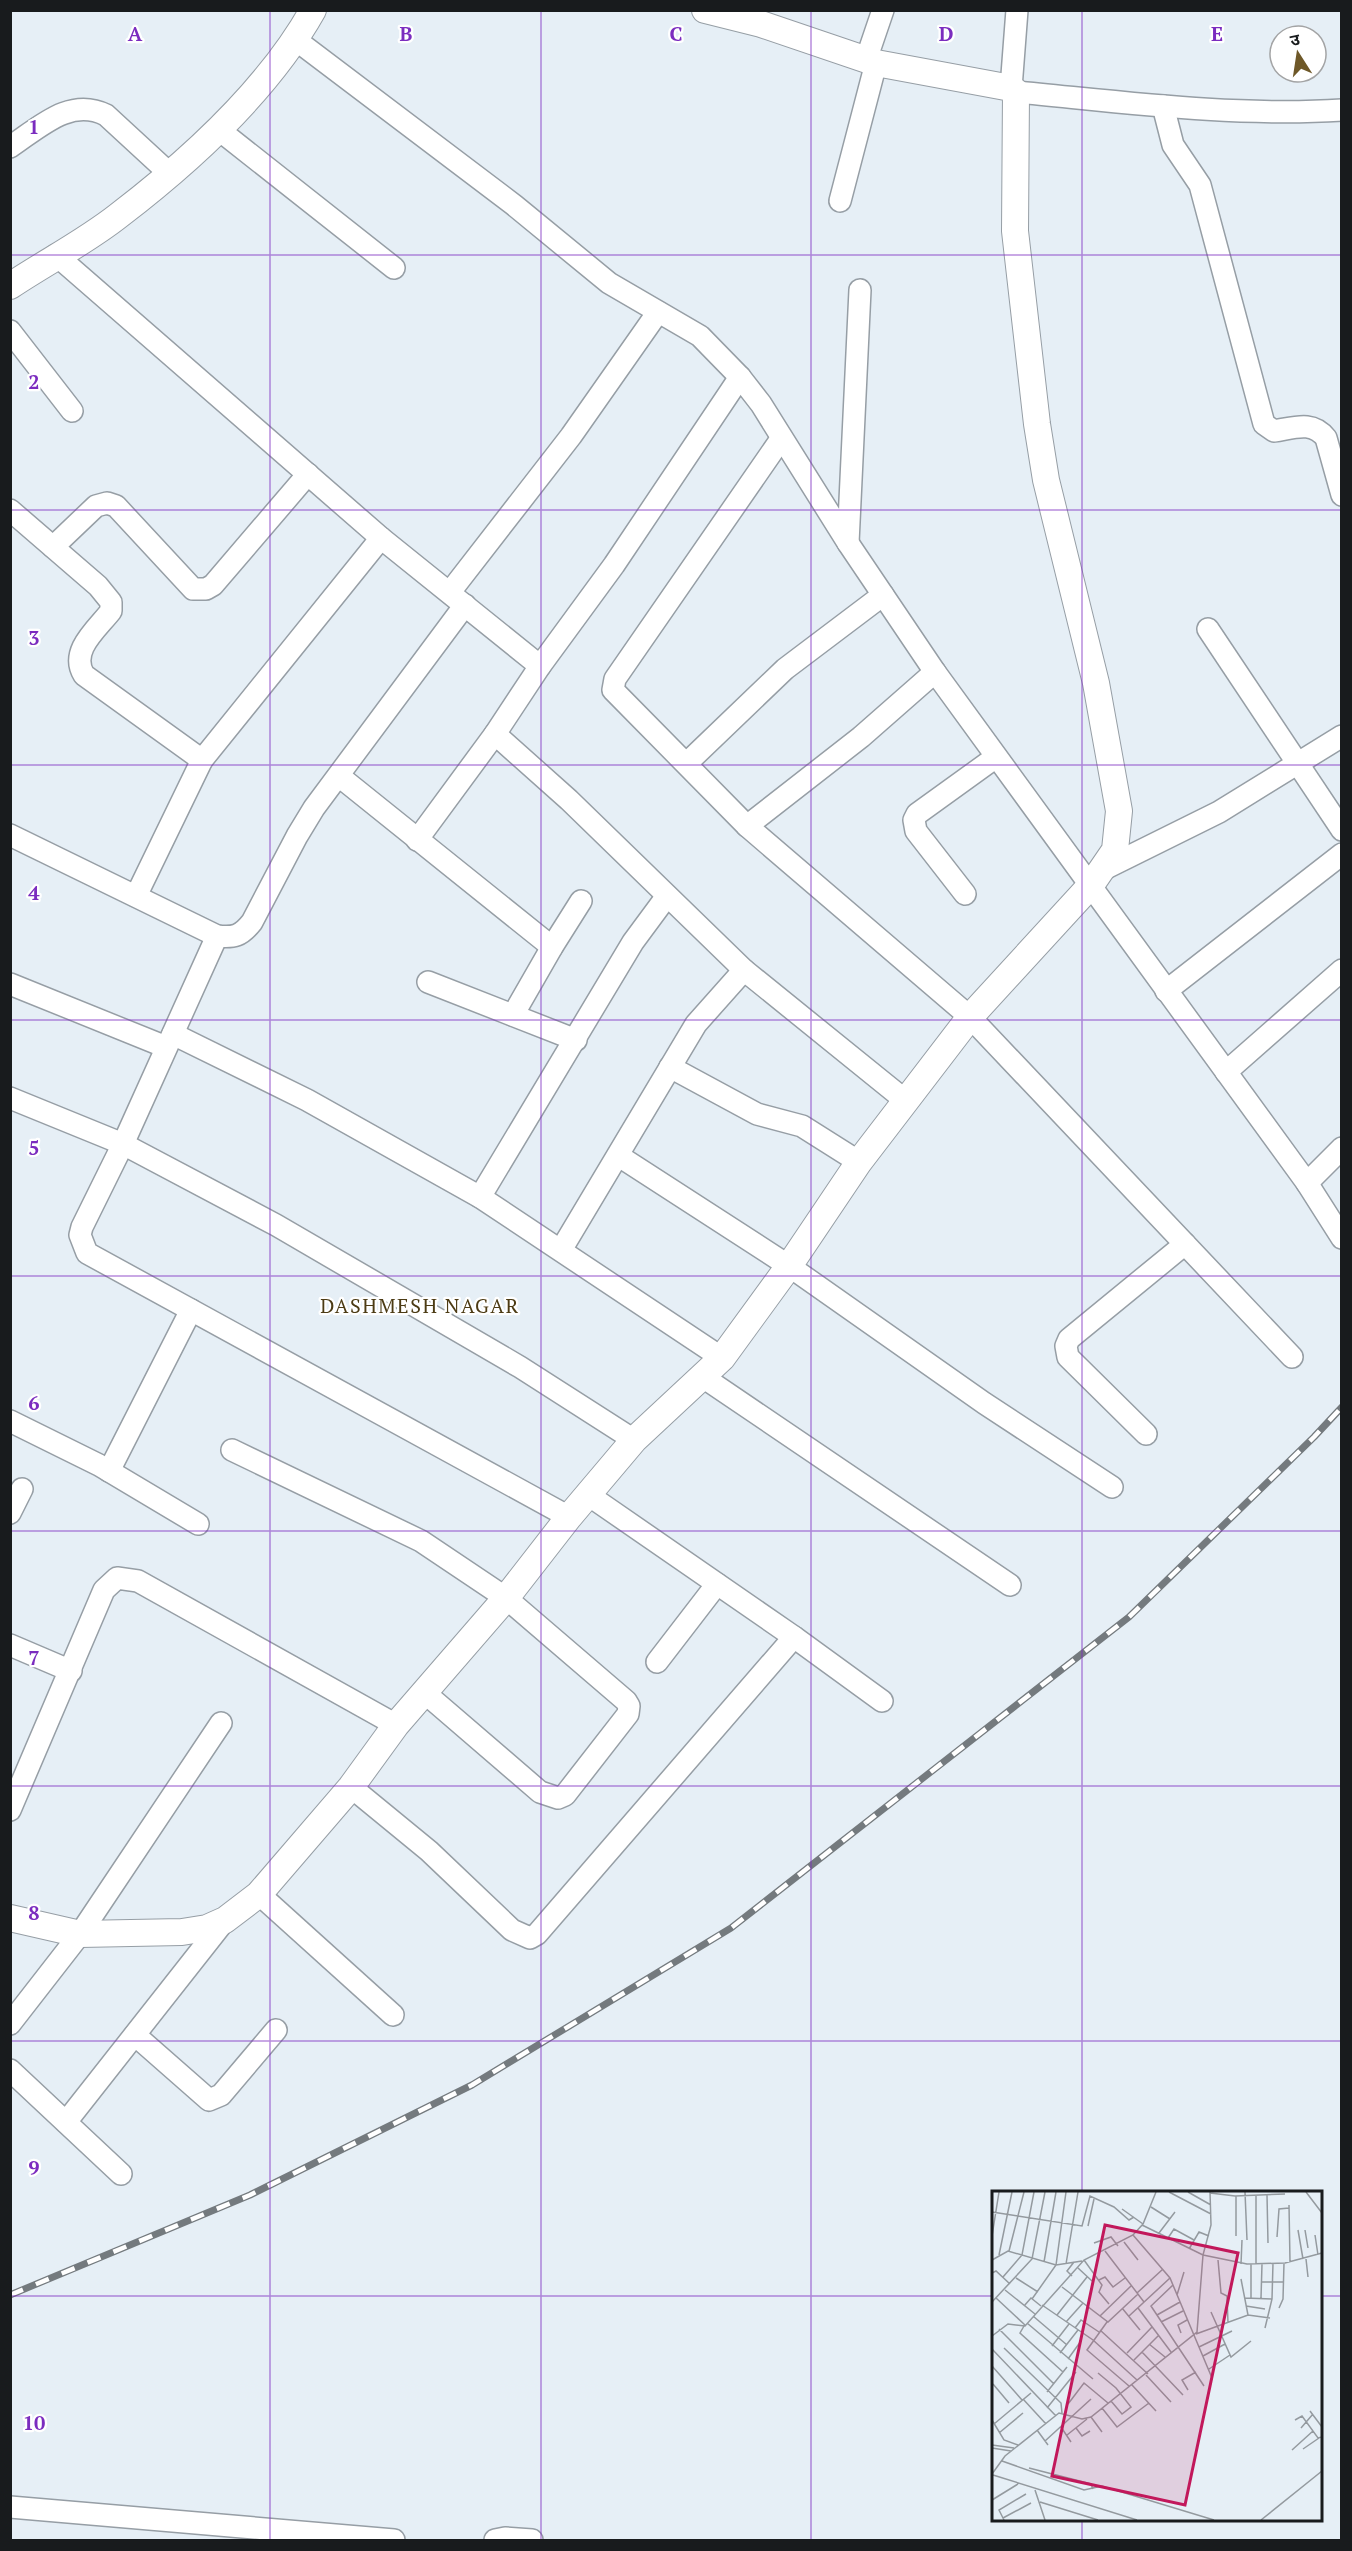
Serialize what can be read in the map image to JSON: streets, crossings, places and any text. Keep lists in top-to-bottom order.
{
  "districts": ["DASHMESH NAGAR"],
  "north": "top",
  "grid": {
    "columns": [
      "A",
      "B",
      "C",
      "D",
      "E"
    ],
    "rows": [
      "1",
      "2",
      "3",
      "4",
      "5",
      "6",
      "7",
      "8",
      "9",
      "10"
    ]
  }
}
